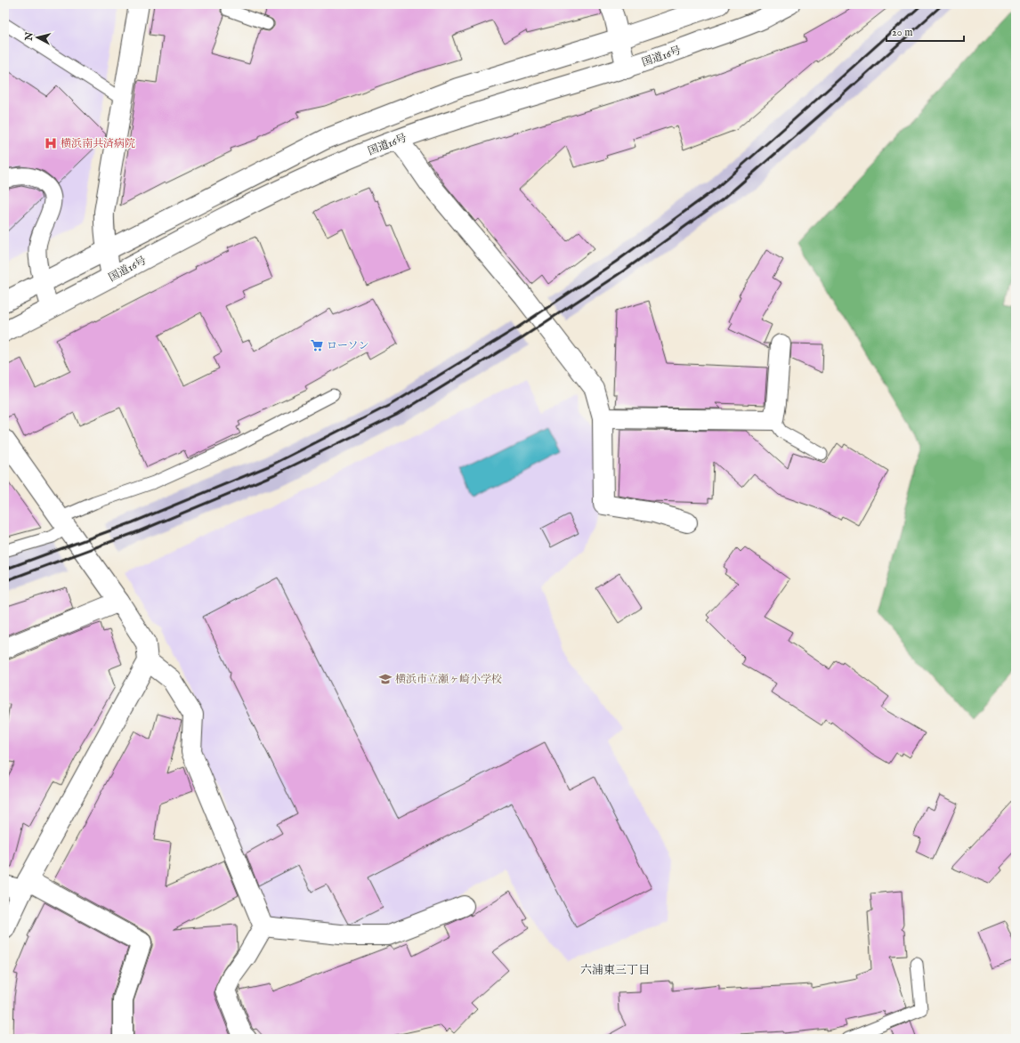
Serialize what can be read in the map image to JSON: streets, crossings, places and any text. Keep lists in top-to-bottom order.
{
  "streets": {
    "main road": ["国道16号"]
  },
  "districts": ["六浦東三丁目"],
  "places": {
    "hospital": ["横浜南共済病院"],
    "supermarket": ["ローソン"],
    "school or university": ["横浜市立瀬ヶ崎小学校"]
  },
  "scale_bar": "20 m",
  "north": "left"
}
